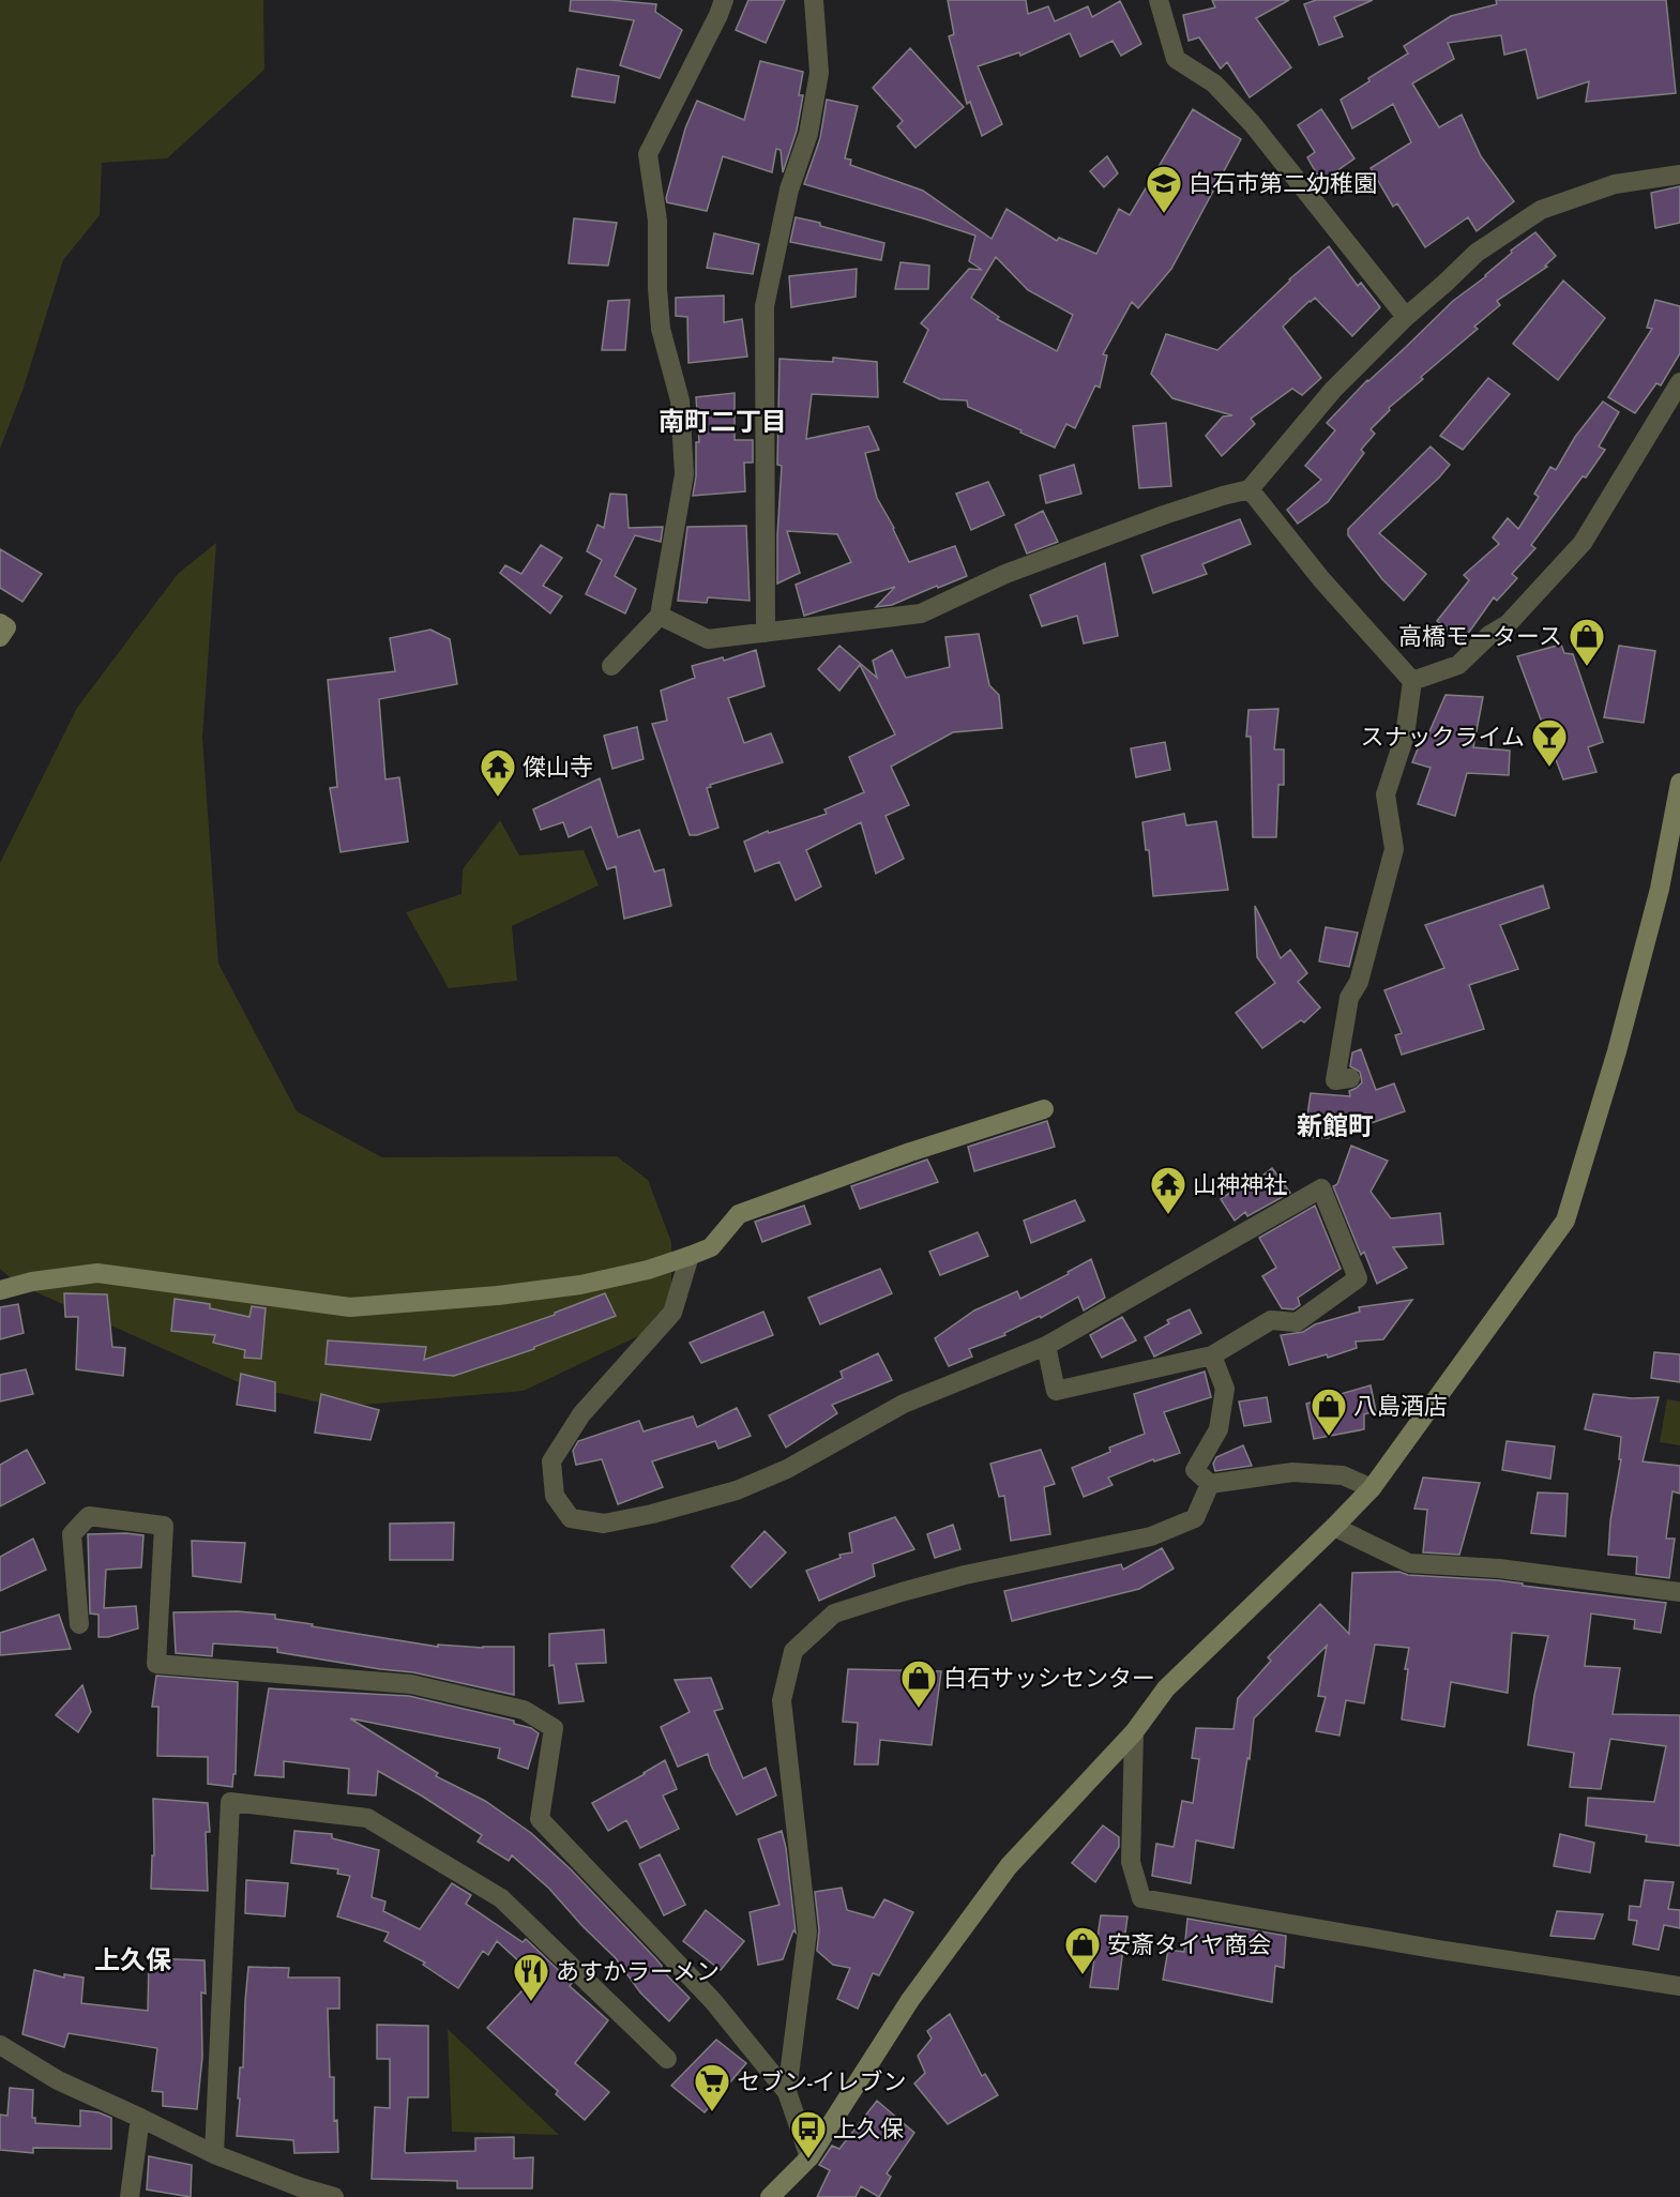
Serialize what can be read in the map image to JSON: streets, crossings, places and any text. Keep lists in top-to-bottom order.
{
  "districts": ["南町二丁目", "新館町", "上久保"],
  "places": {
    "school or university": ["白石市第二幼稚園"],
    "shop": [
      "高橋モータース",
      "八島酒店",
      "白石サッシセンター",
      "安斎タイヤ商会"
    ],
    "bar": ["スナックライム"],
    "temple": ["傑山寺", "山神神社"],
    "restaurant": ["あすかラーメン"],
    "supermarket": ["セブン-イレブン"],
    "bus stop": ["上久保"]
  }
}
